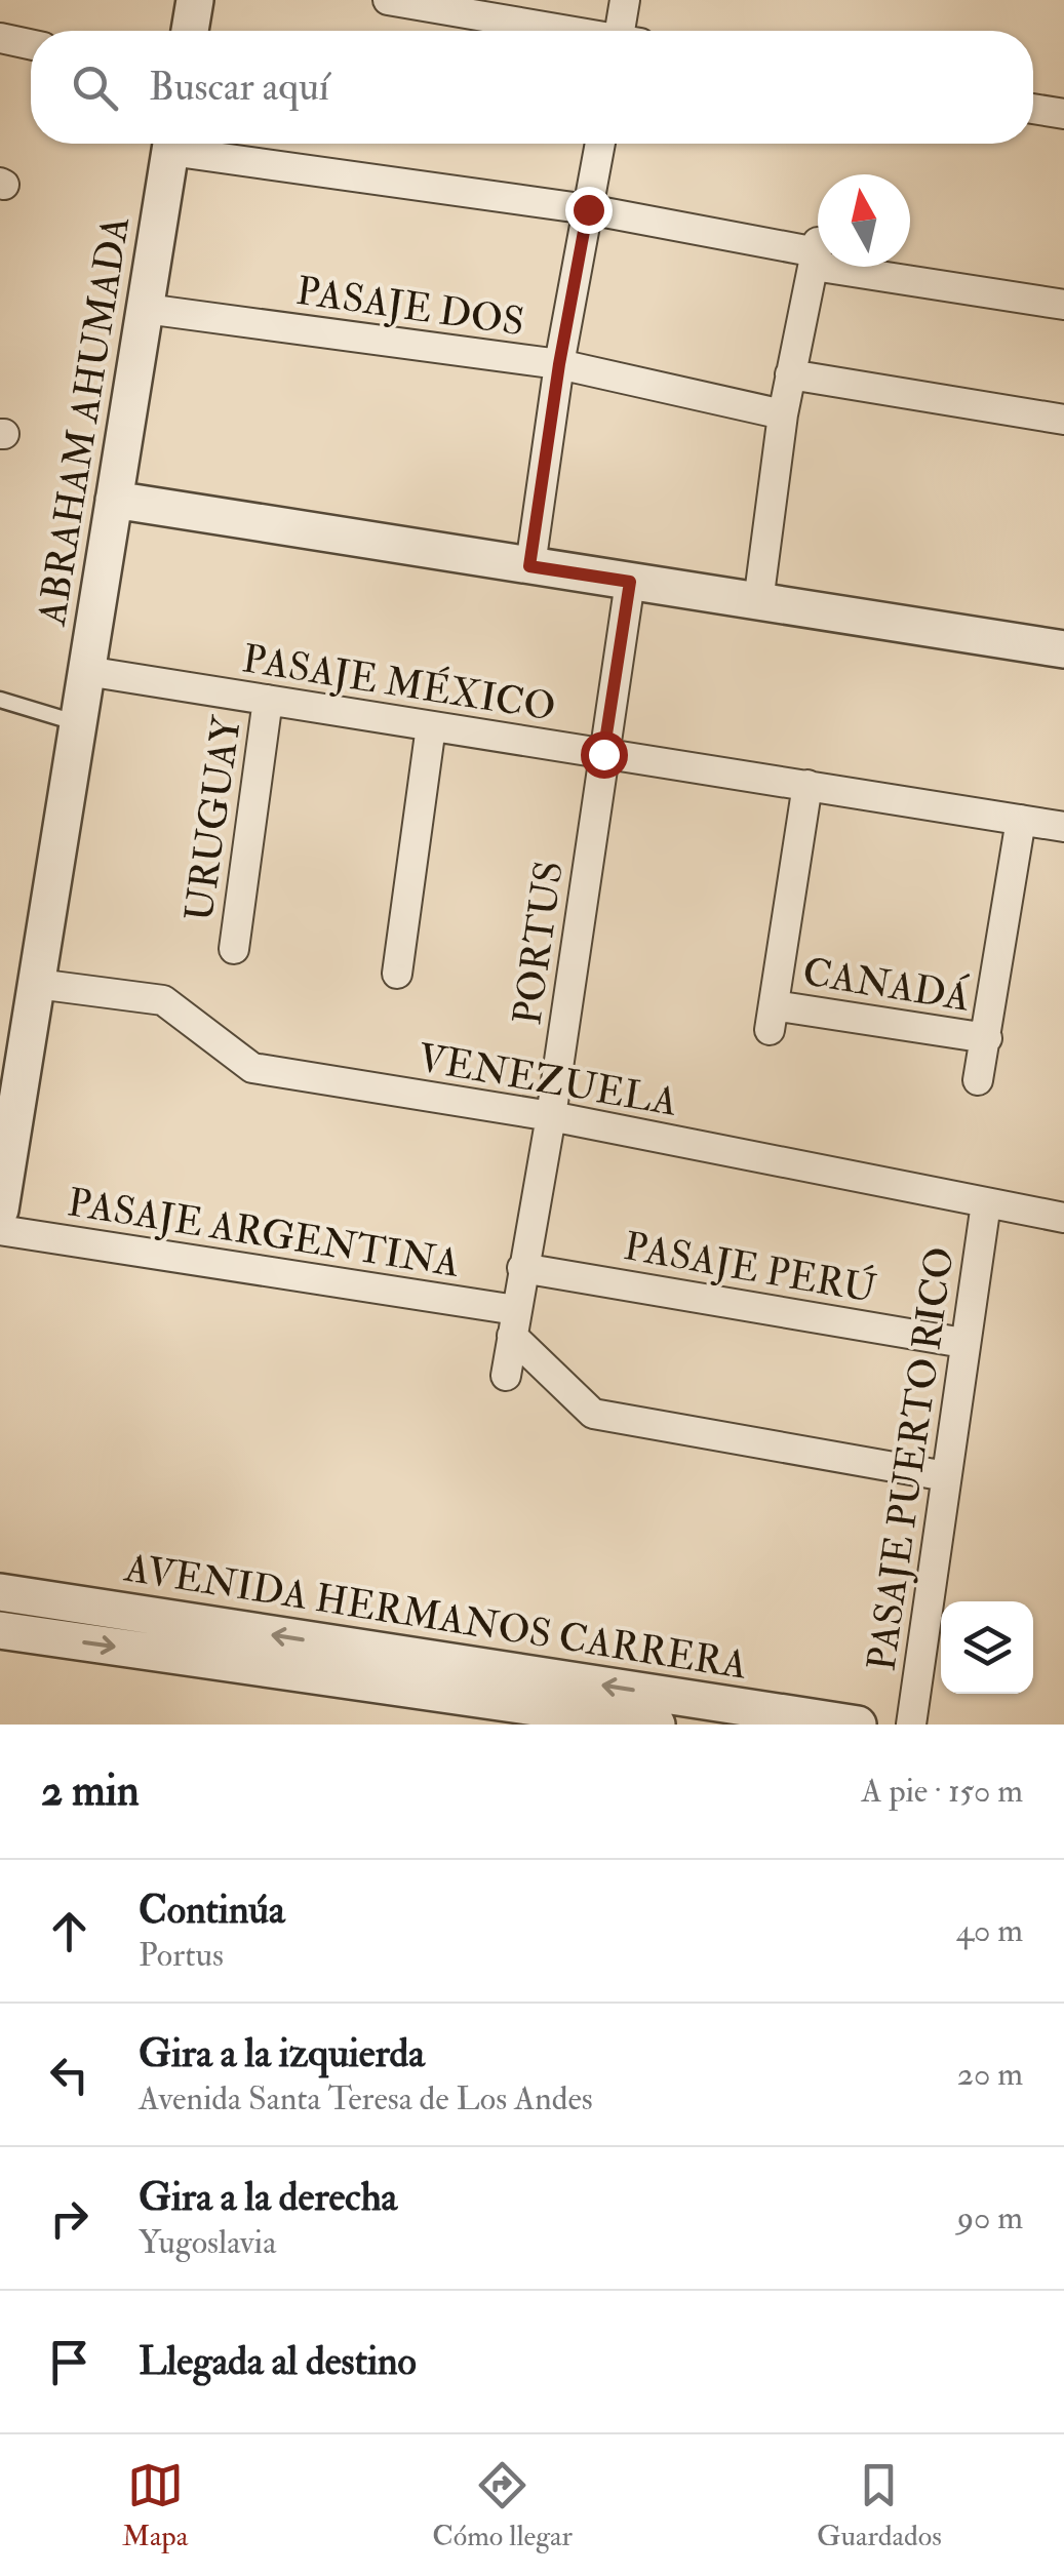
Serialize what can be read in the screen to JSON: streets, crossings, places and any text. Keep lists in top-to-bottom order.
{
  "streets": {
    "street": [
      "PASAJE DOS",
      "ABRAHAM AHUMADA",
      "PASAJE MÉXICO",
      "URUGUAY",
      "PORTUS",
      "CANADÁ",
      "VENEZUELA",
      "PASAJE ARGENTINA",
      "PASAJE PERÚ",
      "PASAJE PUERTO RICO",
      "AVENIDA HERMANOS CARRERA"
    ]
  },
  "crossings": [
    ["PASAJE DOS", "ABRAHAM AHUMADA"],
    ["ABRAHAM AHUMADA", "PASAJE MÉXICO"],
    ["ABRAHAM AHUMADA", "VENEZUELA"],
    ["PASAJE MÉXICO", "URUGUAY"],
    ["PASAJE MÉXICO", "PORTUS"],
    ["PASAJE MÉXICO", "CANADÁ"],
    ["PORTUS", "VENEZUELA"],
    ["PORTUS", "PASAJE ARGENTINA"],
    ["PORTUS", "PASAJE PERÚ"],
    ["VENEZUELA", "PASAJE PUERTO RICO"],
    ["PASAJE PERÚ", "PASAJE PUERTO RICO"]
  ],
  "north": "top",
  "page": {
    "search": "Buscar aquí",
    "heading": ["2 min", "A pie · 150 m"],
    "list": [
      ["Continúa", "Portus", "40 m"],
      ["Gira a la izquierda", "Avenida Santa Teresa de Los Andes", "20 m"],
      ["Gira a la derecha", "Yugoslavia", "90 m"],
      "Llegada al destino"
    ],
    "nav": ["Mapa", "Cómo llegar", "Guardados"]
  }
}
